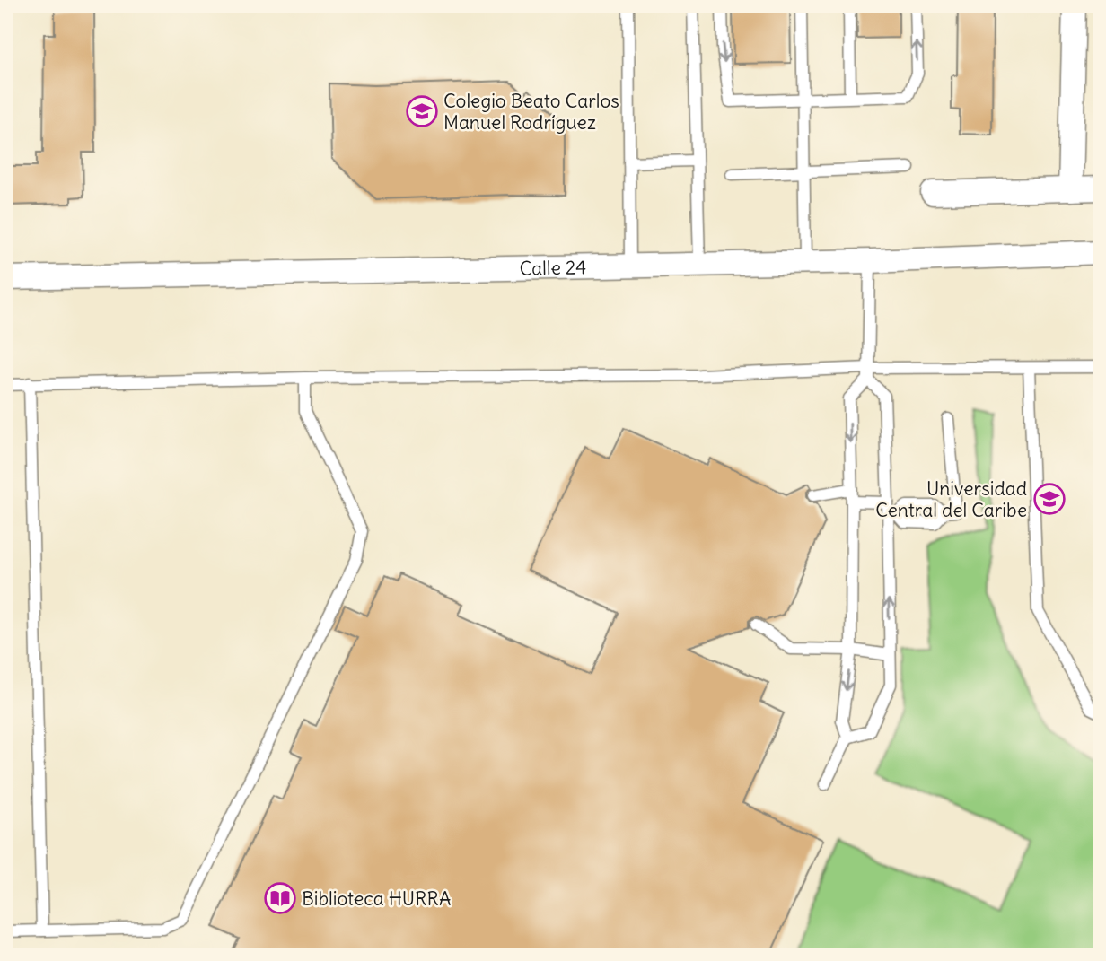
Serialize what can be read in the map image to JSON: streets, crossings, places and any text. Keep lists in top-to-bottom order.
{
  "streets": {
    "street": ["Calle 24"]
  },
  "places": {
    "school or university": ["Colegio Beato Carlos Manuel Rodríguez", "Universidad Central del Caribe"],
    "library": ["Biblioteca HURRA"]
  }
}
